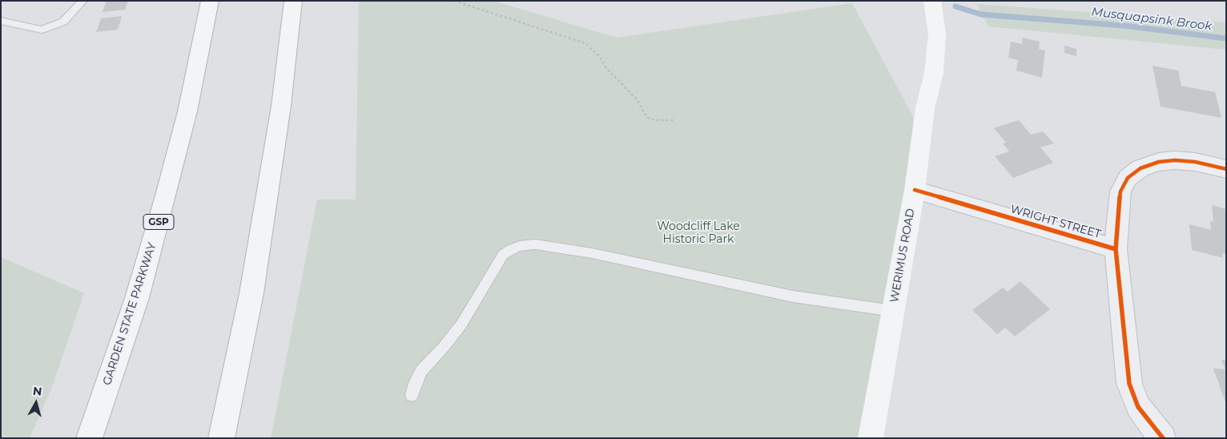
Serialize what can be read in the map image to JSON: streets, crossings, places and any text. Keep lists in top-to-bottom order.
{
  "streets": {
    "main road": ["GSP", "WERIMUS ROAD", "GARDEN STATE PARKWAY"],
    "street": ["WRIGHT STREET"]
  },
  "crossings": [
    ["WRIGHT STREET", "WERIMUS ROAD"]
  ],
  "water": ["Musquapsink Brook"],
  "parks": ["Woodcliff Lake Historic Park"],
  "north": "top"
}
